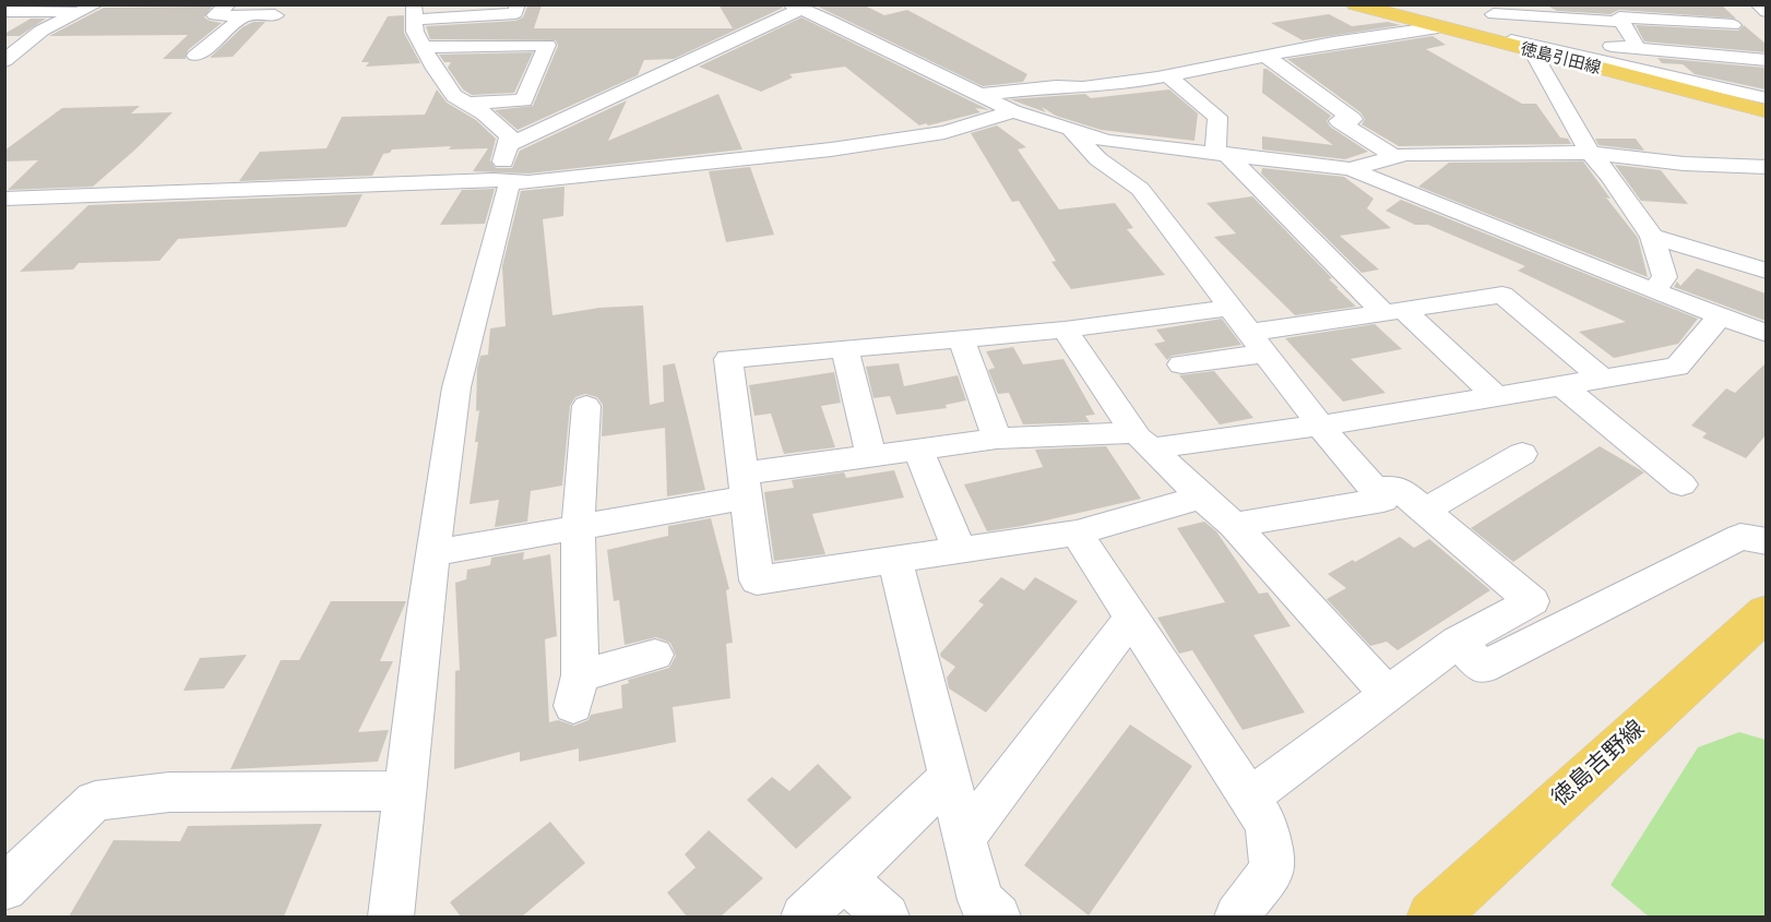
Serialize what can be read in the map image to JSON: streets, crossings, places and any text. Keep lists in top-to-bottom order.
{
  "streets": {
    "main road": ["徳島引田線", "徳島吉野線"]
  }
}
